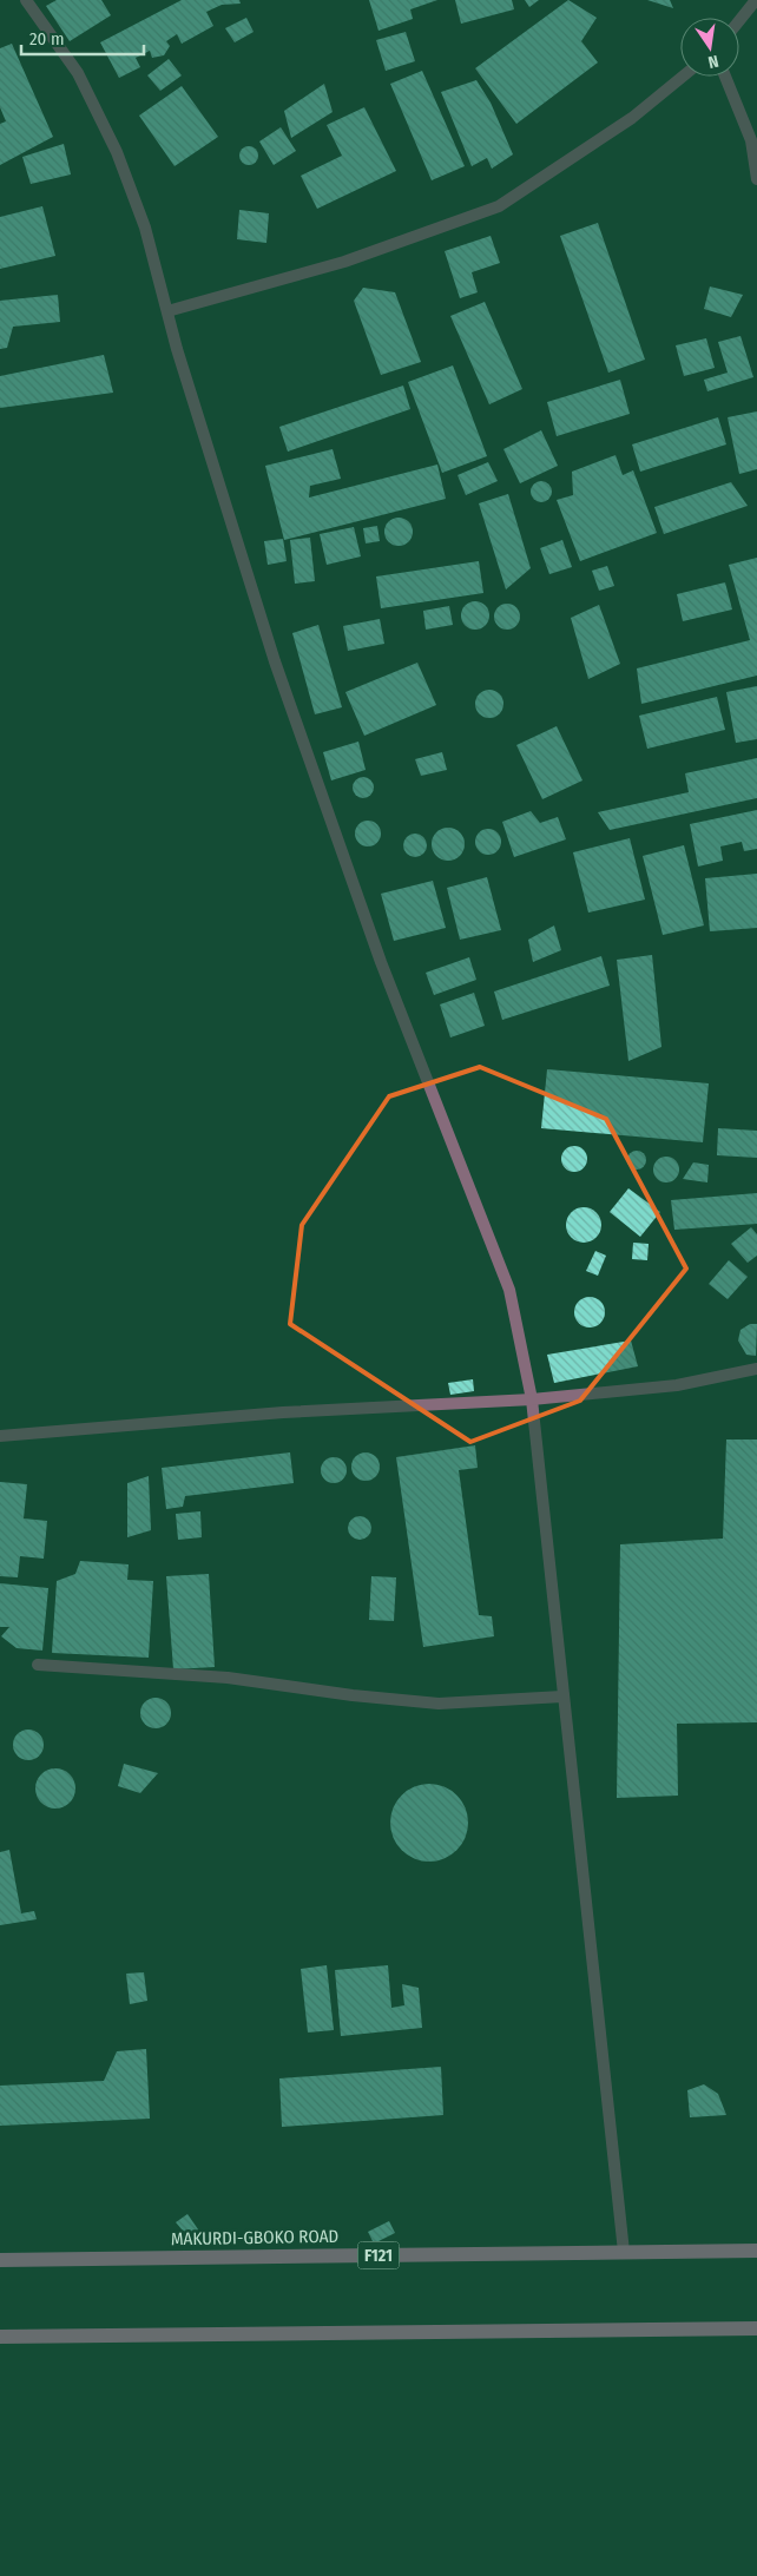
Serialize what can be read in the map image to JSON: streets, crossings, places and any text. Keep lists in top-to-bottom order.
{
  "streets": {
    "main road": ["MAKURDI-GBOKO ROAD", "F121"]
  },
  "scale_bar": "20 m",
  "north": "bottom"
}
